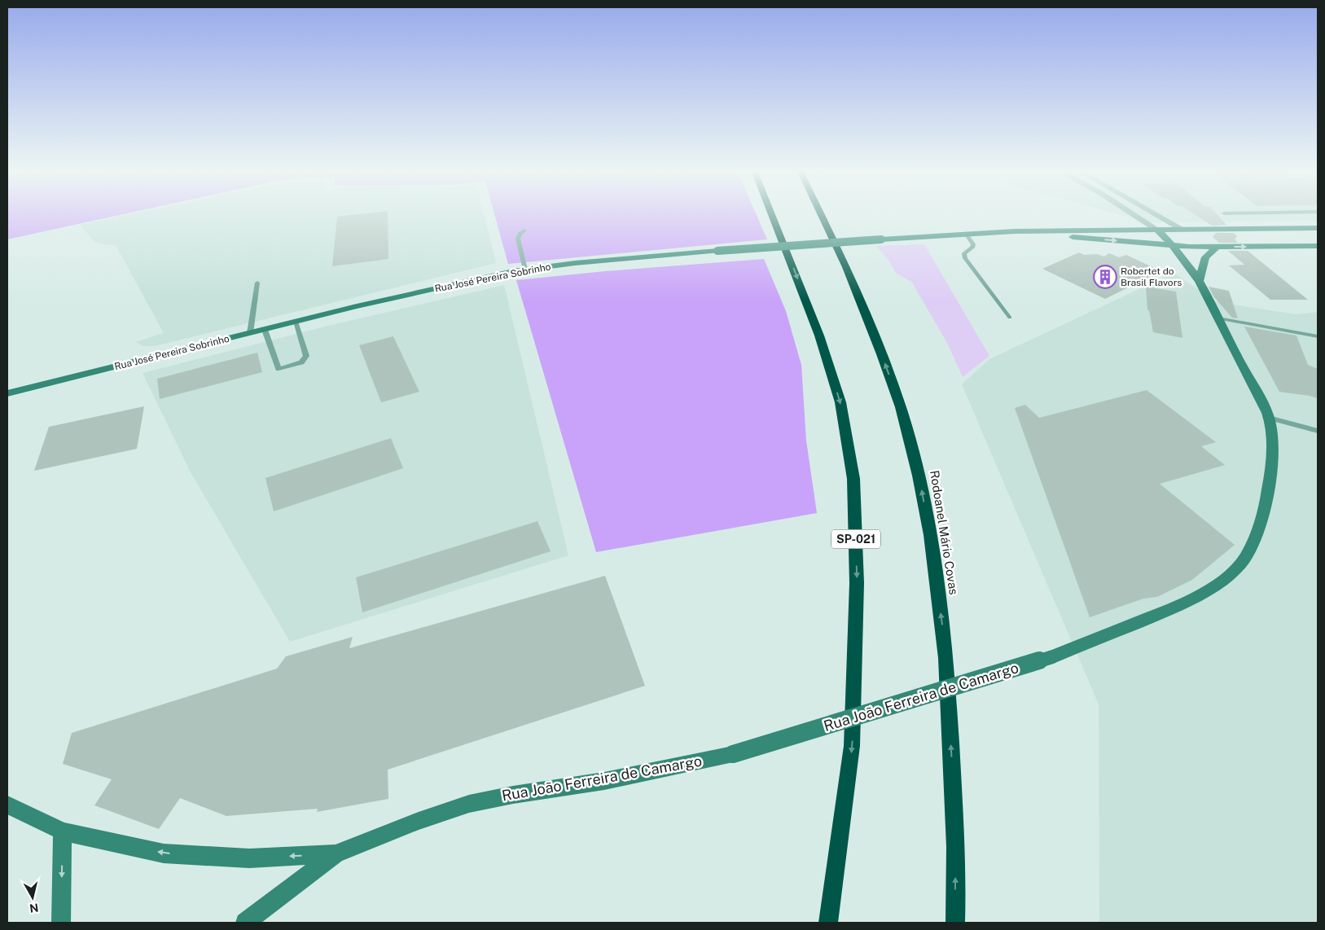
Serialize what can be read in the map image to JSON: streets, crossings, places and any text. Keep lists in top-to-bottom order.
{
  "streets": {
    "highway": ["Rodoanel Mário Covas", "SP-021"],
    "street": ["Rua José Pereira Sobrinho", "Rua João Ferreira de Camargo"]
  },
  "crossings": [
    ["Rua José Pereira Sobrinho", "Rua João Ferreira de Camargo"]
  ],
  "places": {
    "building": ["Robertet do Brasil Flavors"]
  },
  "north": "bottom"
}
